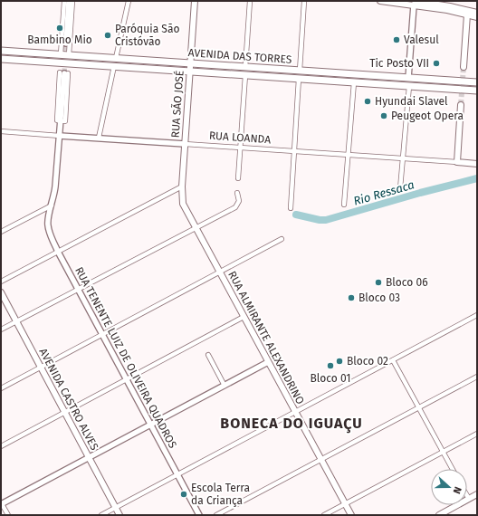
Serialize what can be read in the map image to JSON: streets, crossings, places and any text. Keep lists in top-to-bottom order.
{
  "streets": {
    "highway": ["AVENIDA DAS TORRES"],
    "main road": [
      "RUA SÃO JOSÉ",
      "RUA LOANDA",
      "RUA ALMIRANTE ALEXANDRINO",
      "AVENIDA CASTRO ALVES"
    ],
    "street": ["RUA TENENTE LUIZ DE OLIVEIRA QUADROS"]
  },
  "crossings": [
    ["AVENIDA DAS TORRES", "RUA SÃO JOSÉ"],
    ["RUA SÃO JOSÉ", "RUA LOANDA"],
    ["RUA SÃO JOSÉ", "RUA ALMIRANTE ALEXANDRINO"],
    ["RUA LOANDA", "RUA TENENTE LUIZ DE OLIVEIRA QUADROS"]
  ],
  "districts": ["BONECA DO IGUAÇU"],
  "water": ["Rio Ressaca"],
  "places": [
    "Bambino Mio",
    "Paróquia São Cristóvão",
    "Valesul",
    "Tic Posto VII",
    "Hyundai Slavel",
    "Peugeot Opera",
    "Bloco 06",
    "Bloco 03",
    "Bloco 02",
    "Bloco 01",
    "Escola Terra da Criança"
  ],
  "north": "right"
}
